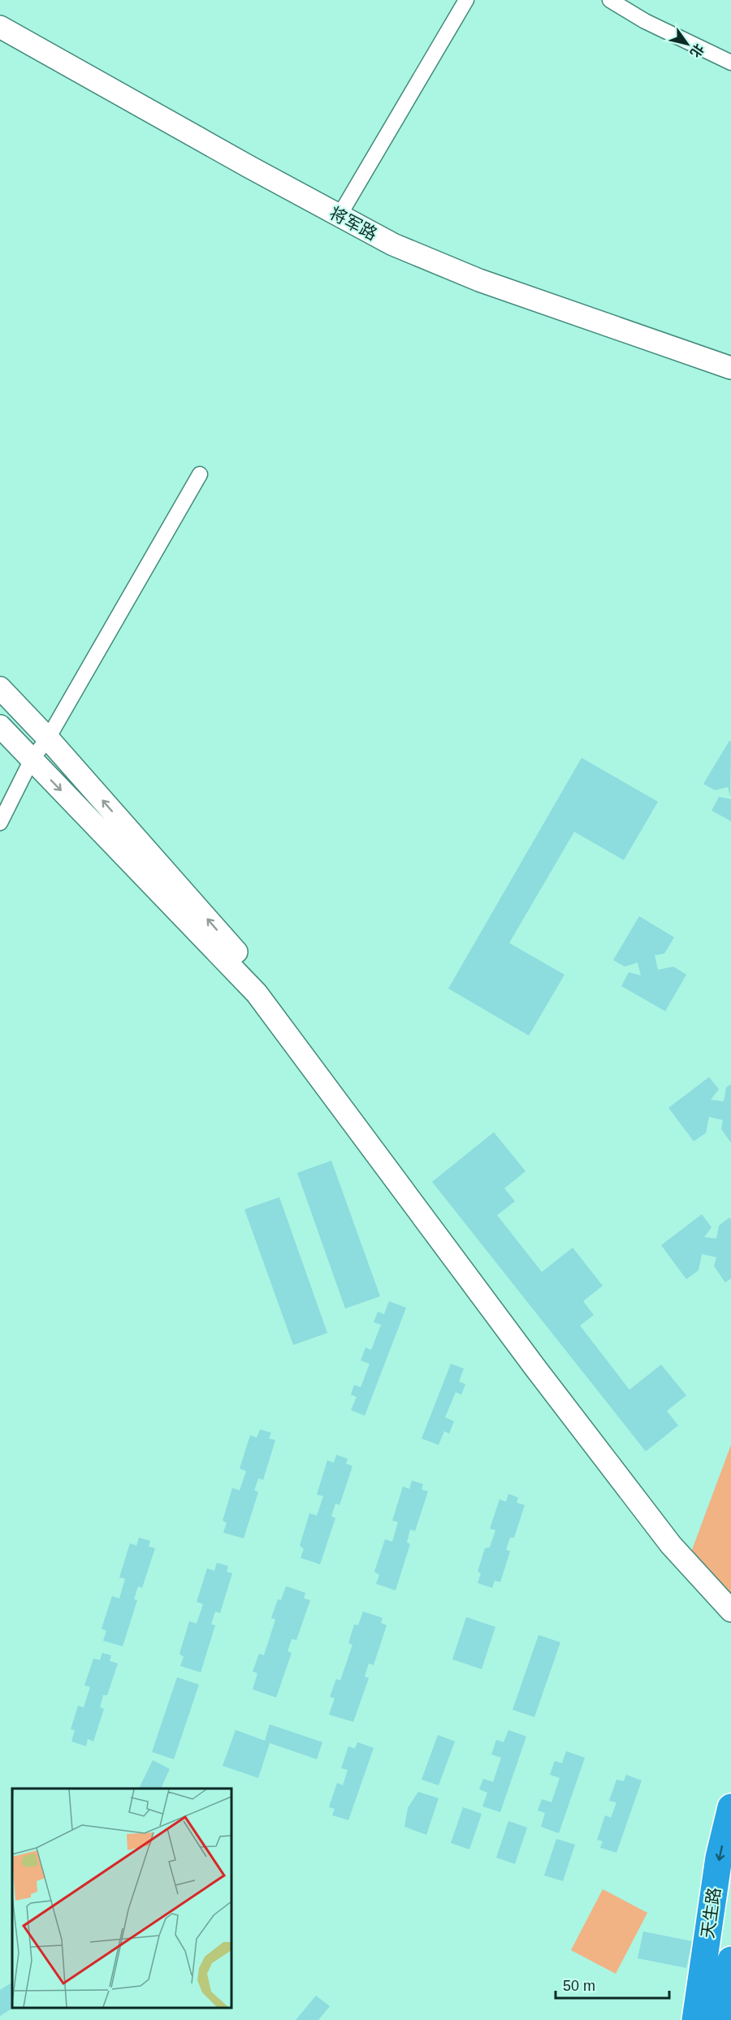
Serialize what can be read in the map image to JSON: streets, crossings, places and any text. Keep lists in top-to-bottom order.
{
  "streets": {
    "highway": ["天生路"],
    "street": ["将军路"]
  },
  "one_way": ["天生路"],
  "scale_bar": "50 m",
  "north": "bottom right"
}
